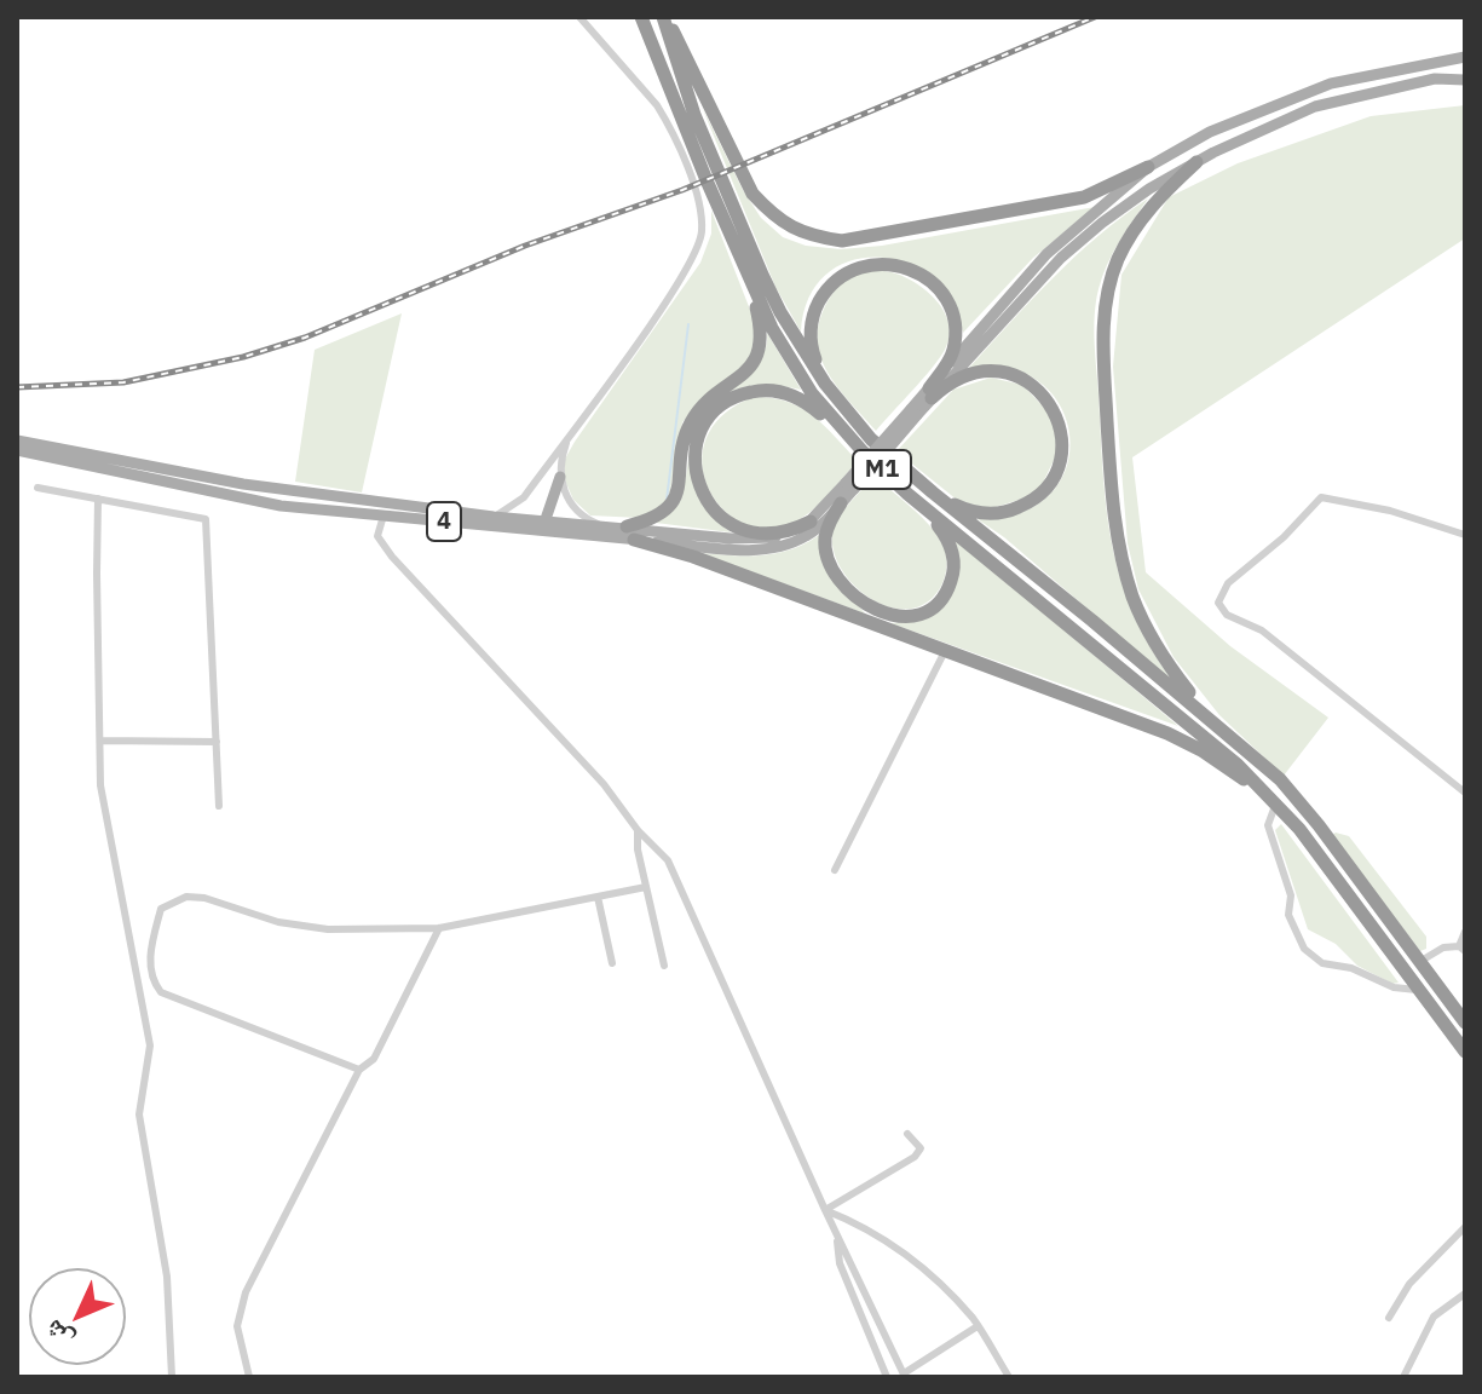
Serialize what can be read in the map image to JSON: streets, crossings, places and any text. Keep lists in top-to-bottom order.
{
  "streets": {
    "highway": ["M1"],
    "main road": ["4"]
  },
  "north": "bottom left"
}
